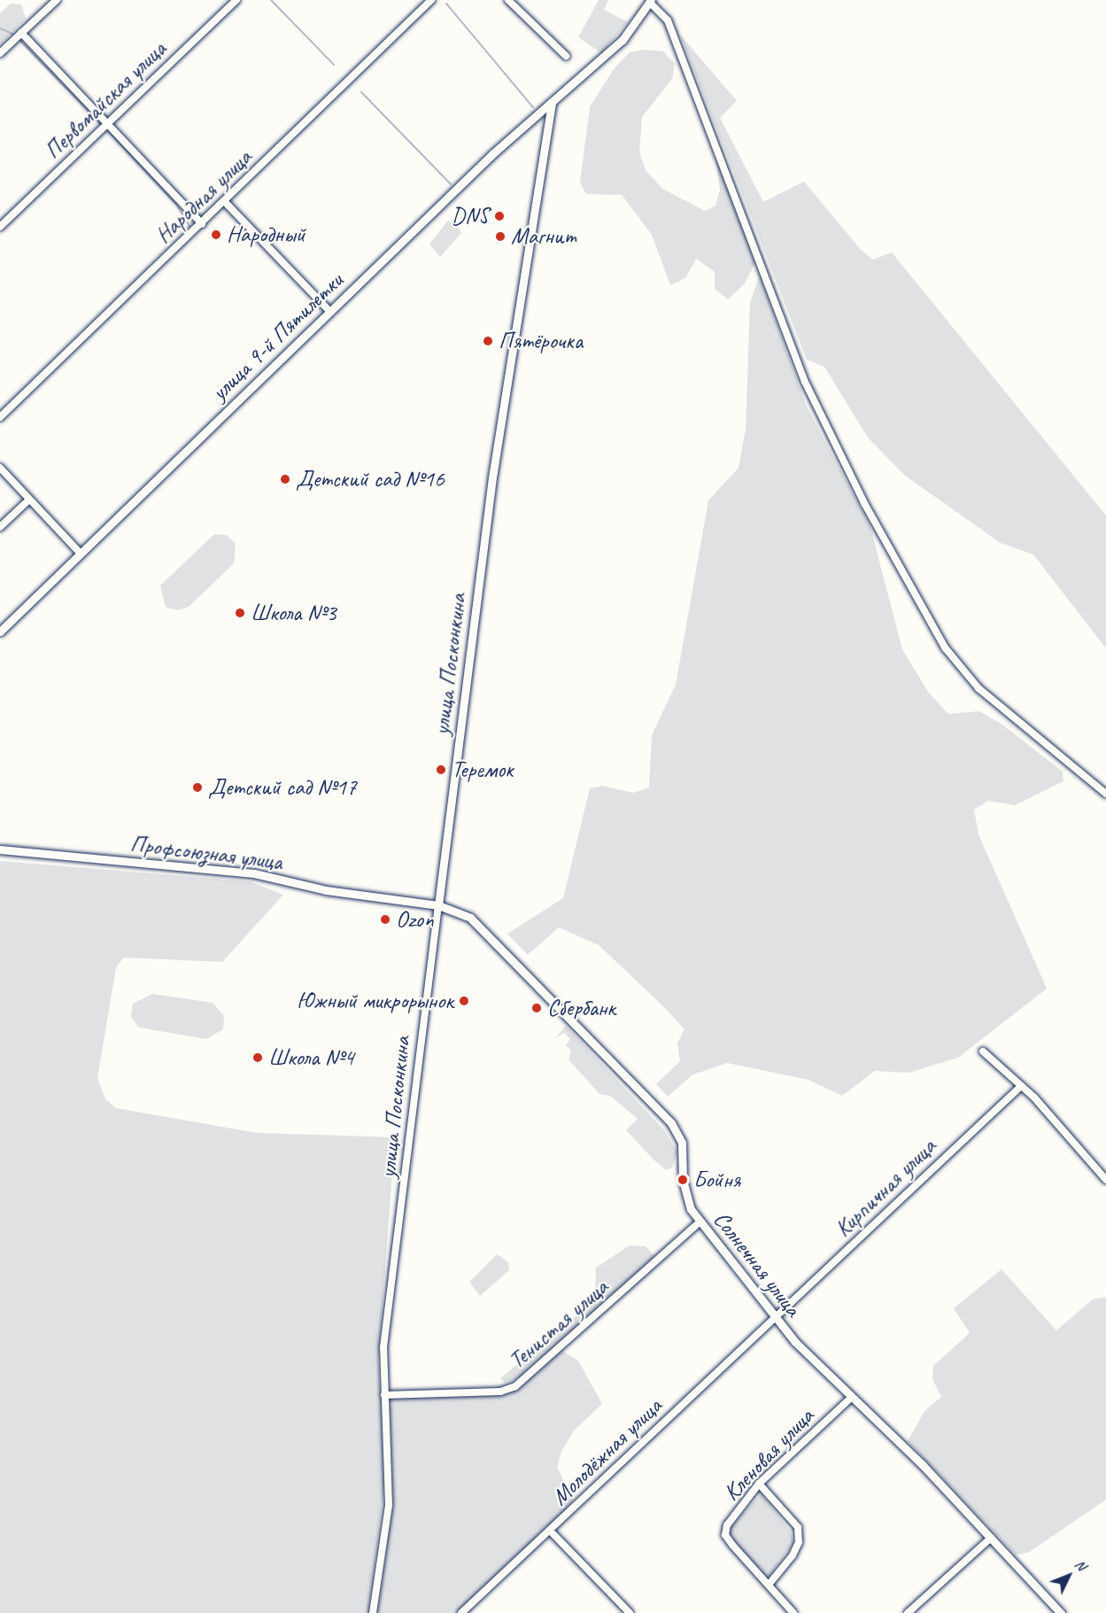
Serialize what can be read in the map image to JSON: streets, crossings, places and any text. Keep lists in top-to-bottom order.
{
  "streets": {
    "street": [
      "Первомайская улица",
      "Народная улица",
      "улица 9-й Пятилетки",
      "улица Посконкина",
      "Профсоюзная улица",
      "Кирпичная улица",
      "Солнечная улица",
      "Тенистая улица",
      "Молодёжная улица",
      "Кленовая улица"
    ]
  },
  "crossings": [
    ["улица 9-й Пятилетки", "улица Посконкина"],
    ["улица Посконкина", "Профсоюзная улица"],
    ["улица Посконкина", "Солнечная улица"],
    ["улица Посконкина", "Тенистая улица"],
    ["Профсоюзная улица", "Солнечная улица"],
    ["Кирпичная улица", "Солнечная улица"],
    ["Кирпичная улица", "Молодёжная улица"],
    ["Солнечная улица", "Тенистая улица"],
    ["Солнечная улица", "Молодёжная улица"],
    ["Солнечная улица", "Кленовая улица"]
  ],
  "places": [
    "DNS",
    "Народный",
    "Магнит",
    "Пятёрочка",
    "Детский сад №16",
    "Школа №3",
    "Теремок",
    "Детский сад №17",
    "Ozon",
    "Южный микрорынок",
    "Сбербанк",
    "Школа №4",
    "Бойня"
  ],
  "north": "top right"
}
